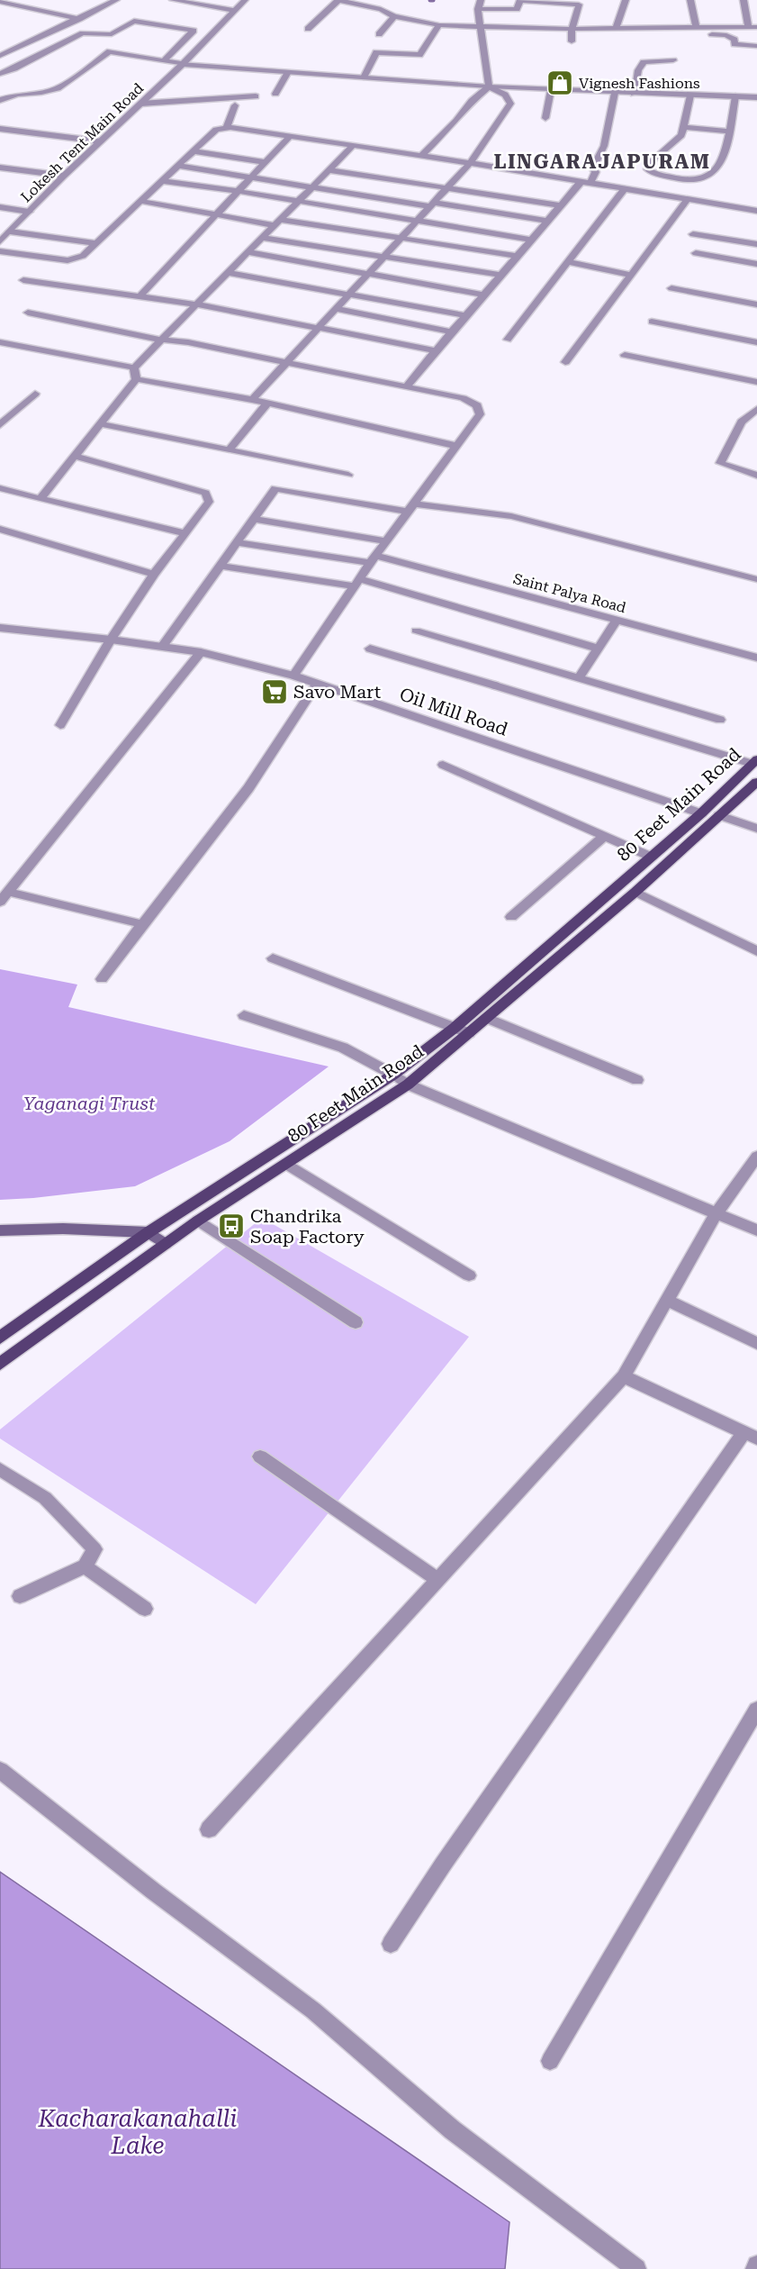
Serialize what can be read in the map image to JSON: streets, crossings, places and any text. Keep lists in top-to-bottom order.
{
  "streets": {
    "main road": ["80 Feet Main Road"],
    "street": ["Lokesh Tent Main Road", "Saint Palya Road", "Oil Mill Road"]
  },
  "crossings": [
    ["Oil Mill Road", "80 Feet Main Road"]
  ],
  "districts": ["LINGARAJAPURAM"],
  "water": ["Kacharakanahalli Lake"],
  "parks": ["Yaganagi Trust"],
  "places": {
    "shop": ["Vignesh Fashions"],
    "supermarket": ["Savo Mart"],
    "bus stop": ["Chandrika Soap Factory"]
  }
}
